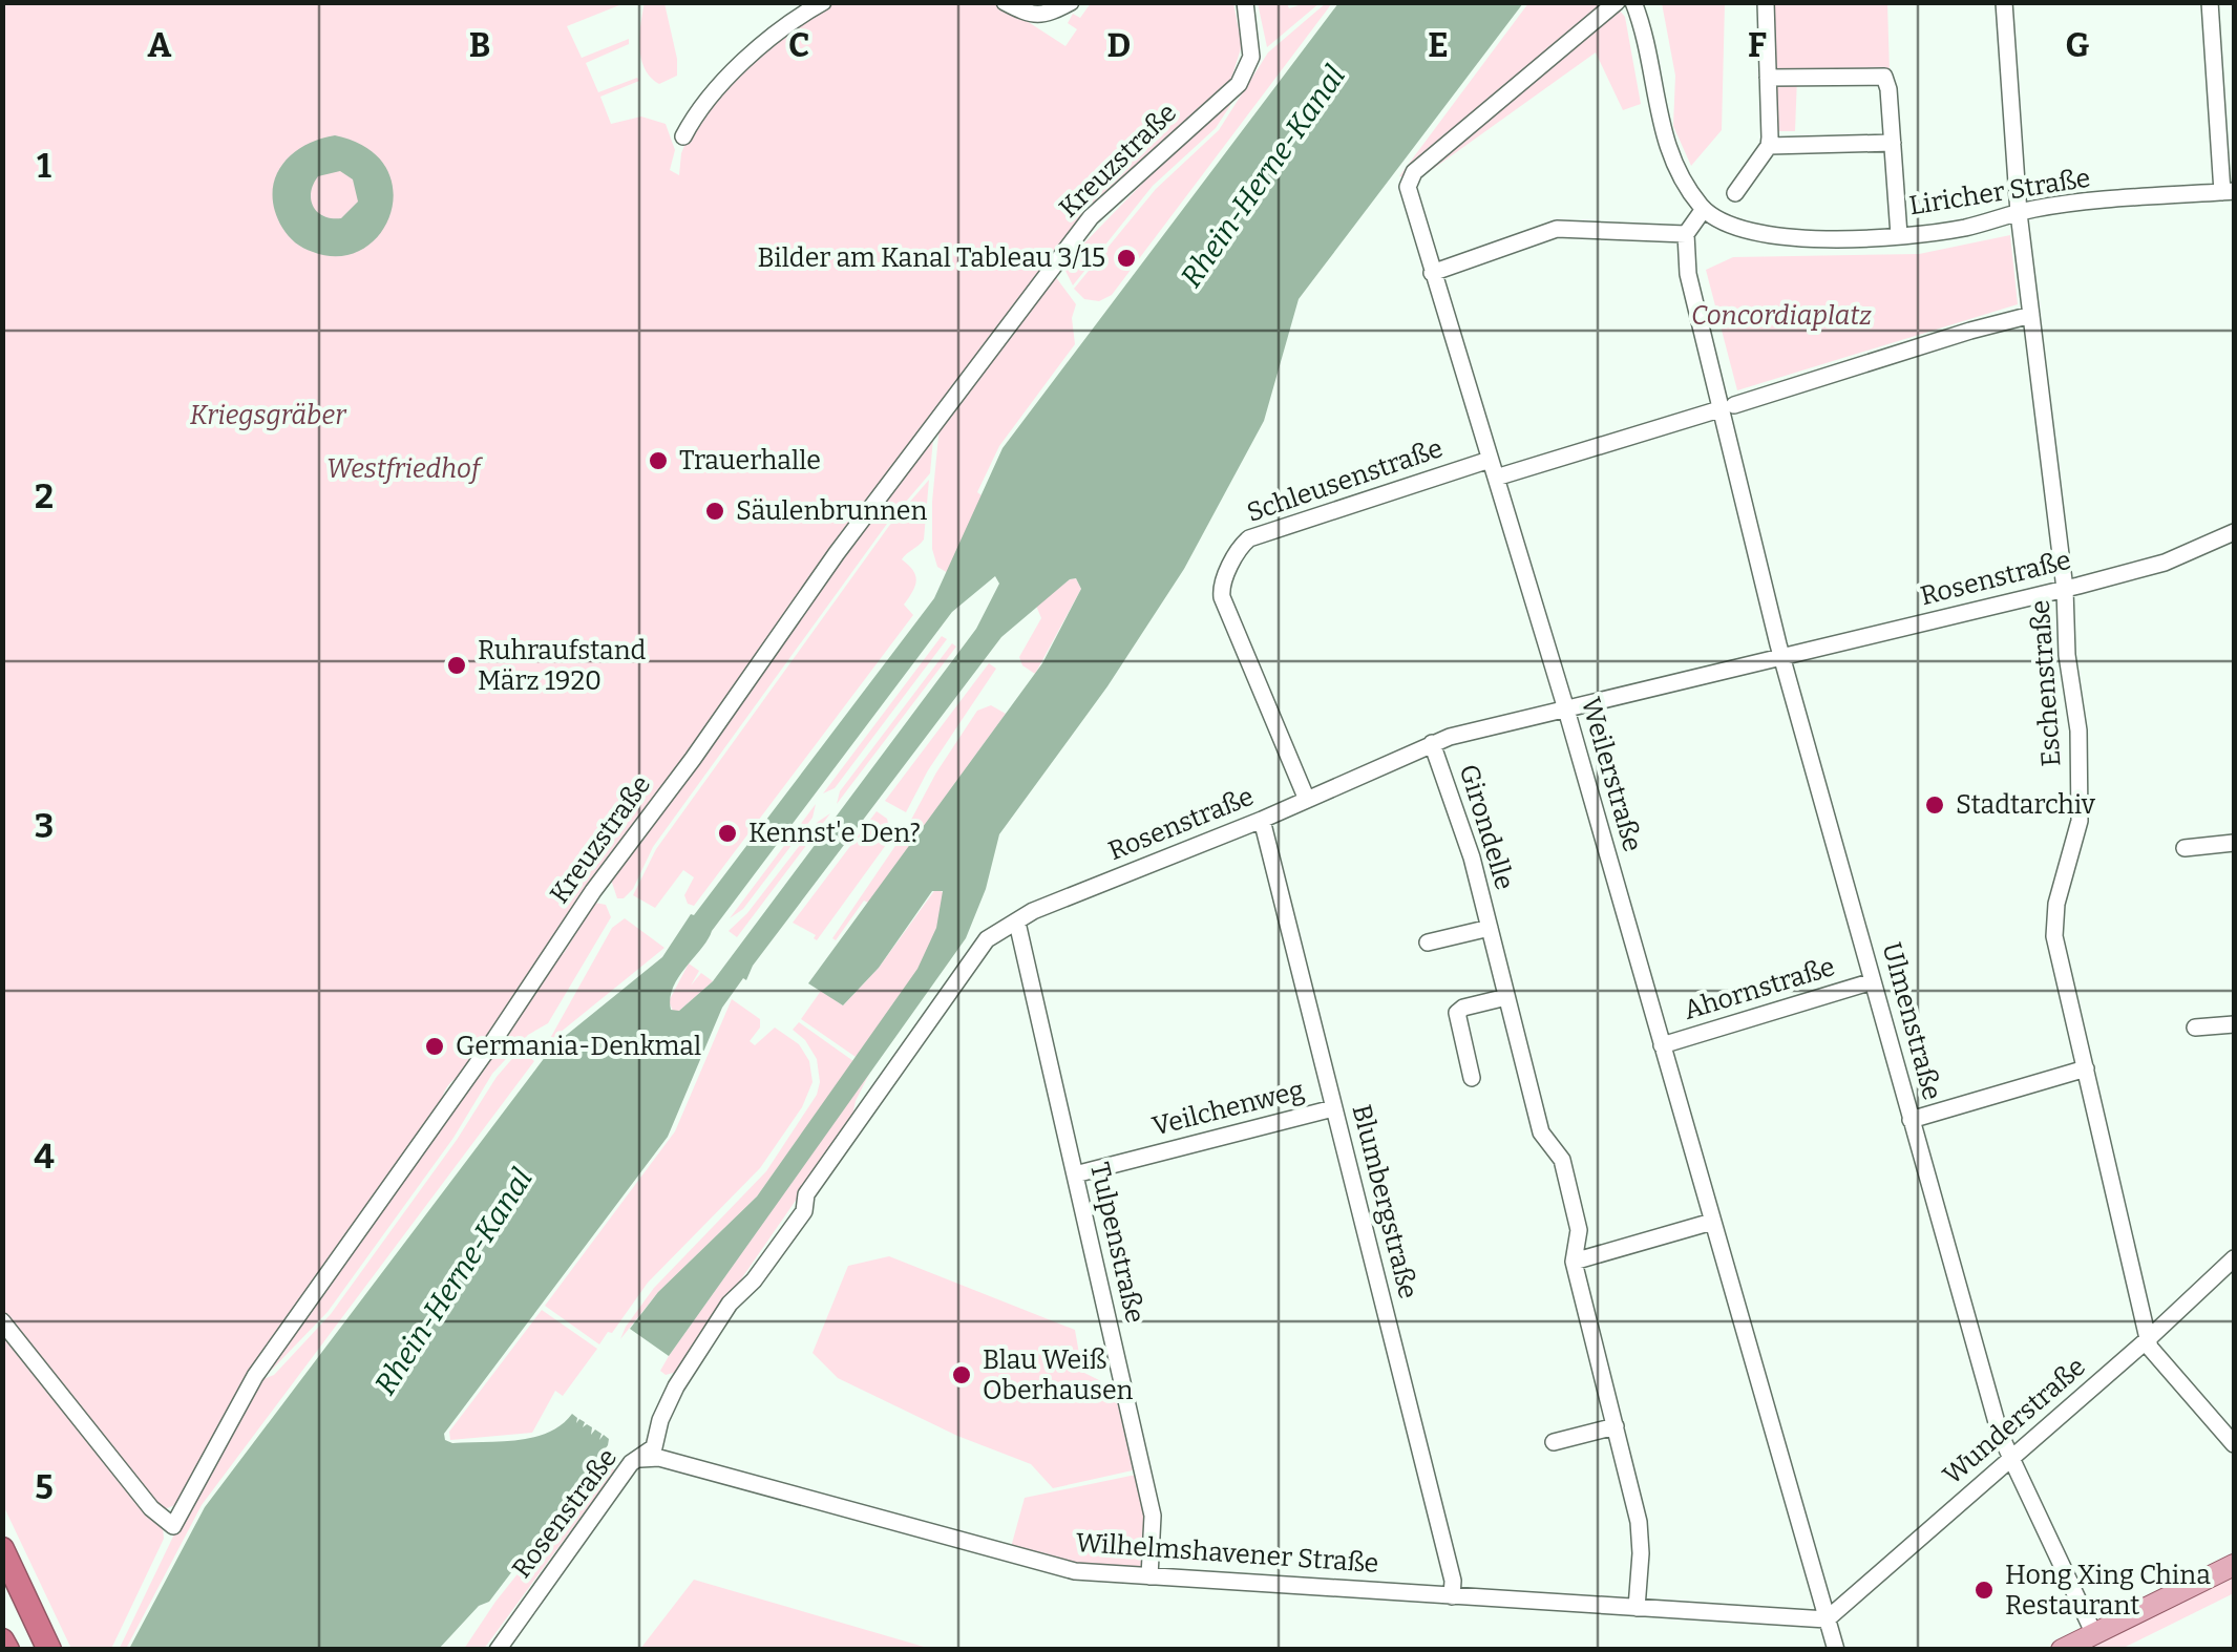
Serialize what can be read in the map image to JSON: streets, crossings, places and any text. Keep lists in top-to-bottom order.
{
  "streets": {
    "street": [
      "Kreuzstraße",
      "Liricher Straße",
      "Schleusenstraße",
      "Rosenstraße",
      "Eschenstraße",
      "Weilerstraße",
      "Girondelle",
      "Ahornstraße",
      "Ulmenstraße",
      "Veilchenweg",
      "Blumbergstraße",
      "Tulpenstraße",
      "Wunderstraße",
      "Wilhelmshavener Straße"
    ]
  },
  "crossings": [
    ["Liricher Straße", "Eschenstraße"],
    ["Schleusenstraße", "Rosenstraße"],
    ["Schleusenstraße", "Weilerstraße"],
    ["Rosenstraße", "Eschenstraße"],
    ["Rosenstraße", "Weilerstraße"],
    ["Rosenstraße", "Girondelle"],
    ["Rosenstraße", "Ulmenstraße"],
    ["Rosenstraße", "Blumbergstraße"],
    ["Rosenstraße", "Tulpenstraße"],
    ["Rosenstraße", "Wilhelmshavener Straße"],
    ["Eschenstraße", "Wunderstraße"],
    ["Weilerstraße", "Ahornstraße"],
    ["Weilerstraße", "Wunderstraße"],
    ["Weilerstraße", "Wilhelmshavener Straße"],
    ["Girondelle", "Wilhelmshavener Straße"],
    ["Ahornstraße", "Ulmenstraße"],
    ["Ulmenstraße", "Wunderstraße"],
    ["Veilchenweg", "Blumbergstraße"],
    ["Veilchenweg", "Tulpenstraße"],
    ["Blumbergstraße", "Wilhelmshavener Straße"],
    ["Tulpenstraße", "Wilhelmshavener Straße"],
    ["Wunderstraße", "Wilhelmshavener Straße"]
  ],
  "water": ["Rhein-Herne-Kanal"],
  "parks": ["Concordiaplatz", "Kriegsgräber", "Westfriedhof"],
  "places": [
    "Bilder am Kanal Tableau 3/15",
    "Trauerhalle",
    "Säulenbrunnen",
    "Ruhraufstand März 1920",
    "Stadtarchiv",
    "Kennst'e Den?",
    "Germania-Denkmal",
    "Blau Weiß Oberhausen",
    "Hong Xing China Restaurant"
  ],
  "grid": {
    "columns": [
      "A",
      "B",
      "C",
      "D",
      "E",
      "F",
      "G"
    ],
    "rows": [
      "1",
      "2",
      "3",
      "4",
      "5"
    ]
  }
}
